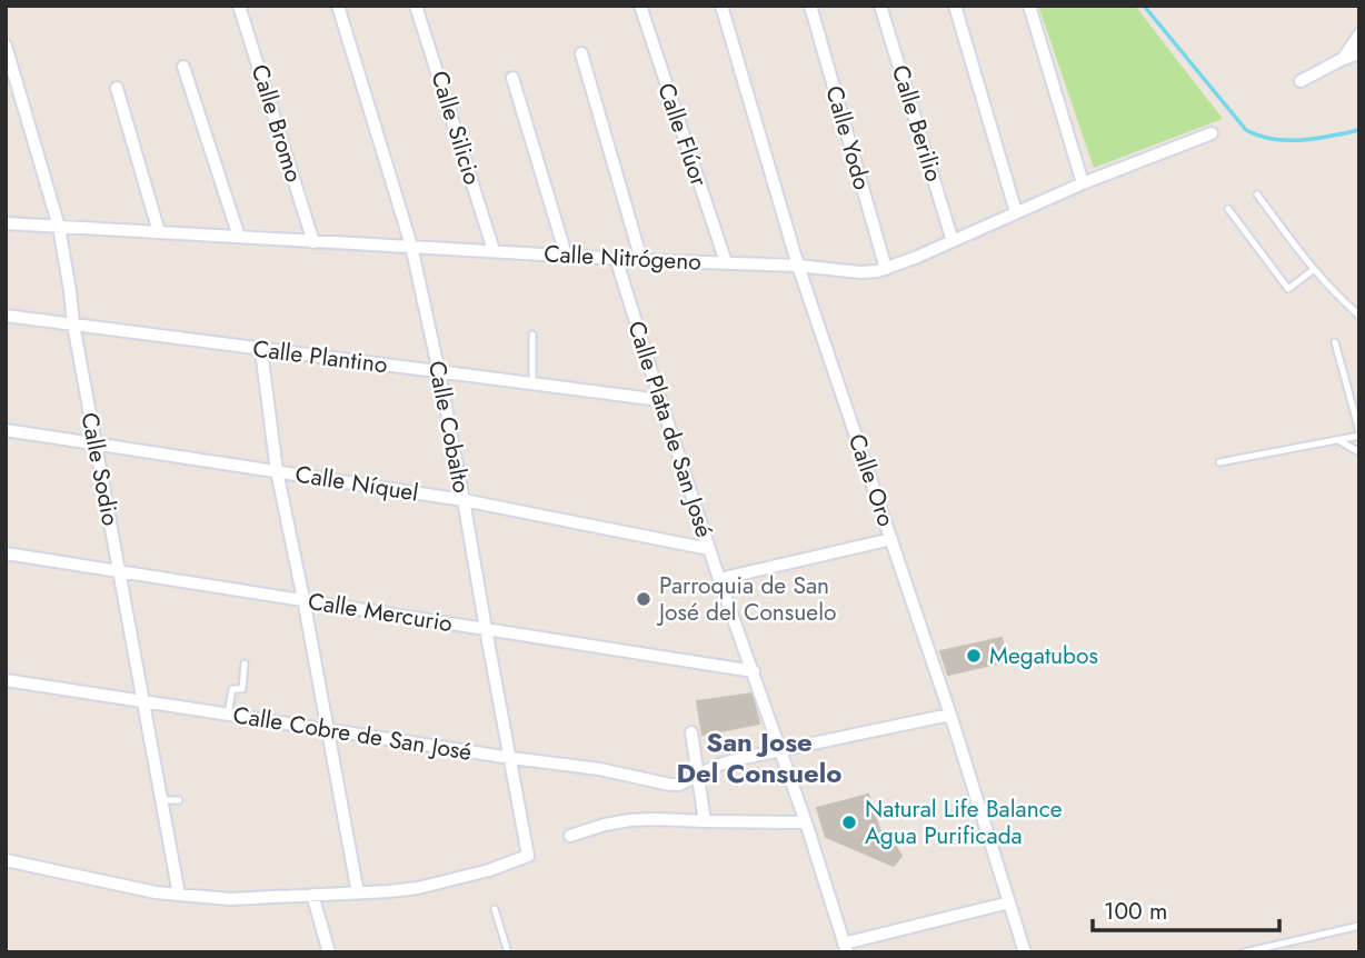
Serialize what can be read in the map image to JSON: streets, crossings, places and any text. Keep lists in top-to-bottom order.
{
  "streets": {
    "street": [
      "Calle Bromo",
      "Calle Berilio",
      "Calle Silicio",
      "Calle Flúor",
      "Calle Yodo",
      "Calle Nitrógeno",
      "Calle Plantino",
      "Calle Cobalto",
      "Calle Plata de San José",
      "Calle Sodio",
      "Calle Oro",
      "Calle Níquel",
      "Calle Mercurio",
      "Calle Cobre de San José"
    ]
  },
  "crossings": [
    ["Calle Bromo", "Calle Nitrógeno"],
    ["Calle Berilio", "Calle Nitrógeno"],
    ["Calle Silicio", "Calle Nitrógeno"],
    ["Calle Flúor", "Calle Nitrógeno"],
    ["Calle Yodo", "Calle Nitrógeno"],
    ["Calle Nitrógeno", "Calle Cobalto"],
    ["Calle Nitrógeno", "Calle Plata de San José"],
    ["Calle Nitrógeno", "Calle Sodio"],
    ["Calle Nitrógeno", "Calle Oro"],
    ["Calle Plantino", "Calle Cobalto"],
    ["Calle Plantino", "Calle Plata de San José"],
    ["Calle Plantino", "Calle Sodio"],
    ["Calle Cobalto", "Calle Níquel"],
    ["Calle Cobalto", "Calle Mercurio"],
    ["Calle Cobalto", "Calle Cobre de San José"],
    ["Calle Plata de San José", "Calle Níquel"],
    ["Calle Plata de San José", "Calle Mercurio"],
    ["Calle Plata de San José", "Calle Cobre de San José"],
    ["Calle Sodio", "Calle Níquel"],
    ["Calle Sodio", "Calle Mercurio"],
    ["Calle Sodio", "Calle Cobre de San José"],
    ["Calle Oro", "Calle Cobre de San José"]
  ],
  "districts": ["San Jose Del Consuelo"],
  "places": ["Parroquia de San José del Consuelo", "Megatubos", "Natural Life Balance Agua Purificada"],
  "scale_bar": "100 m"
}
